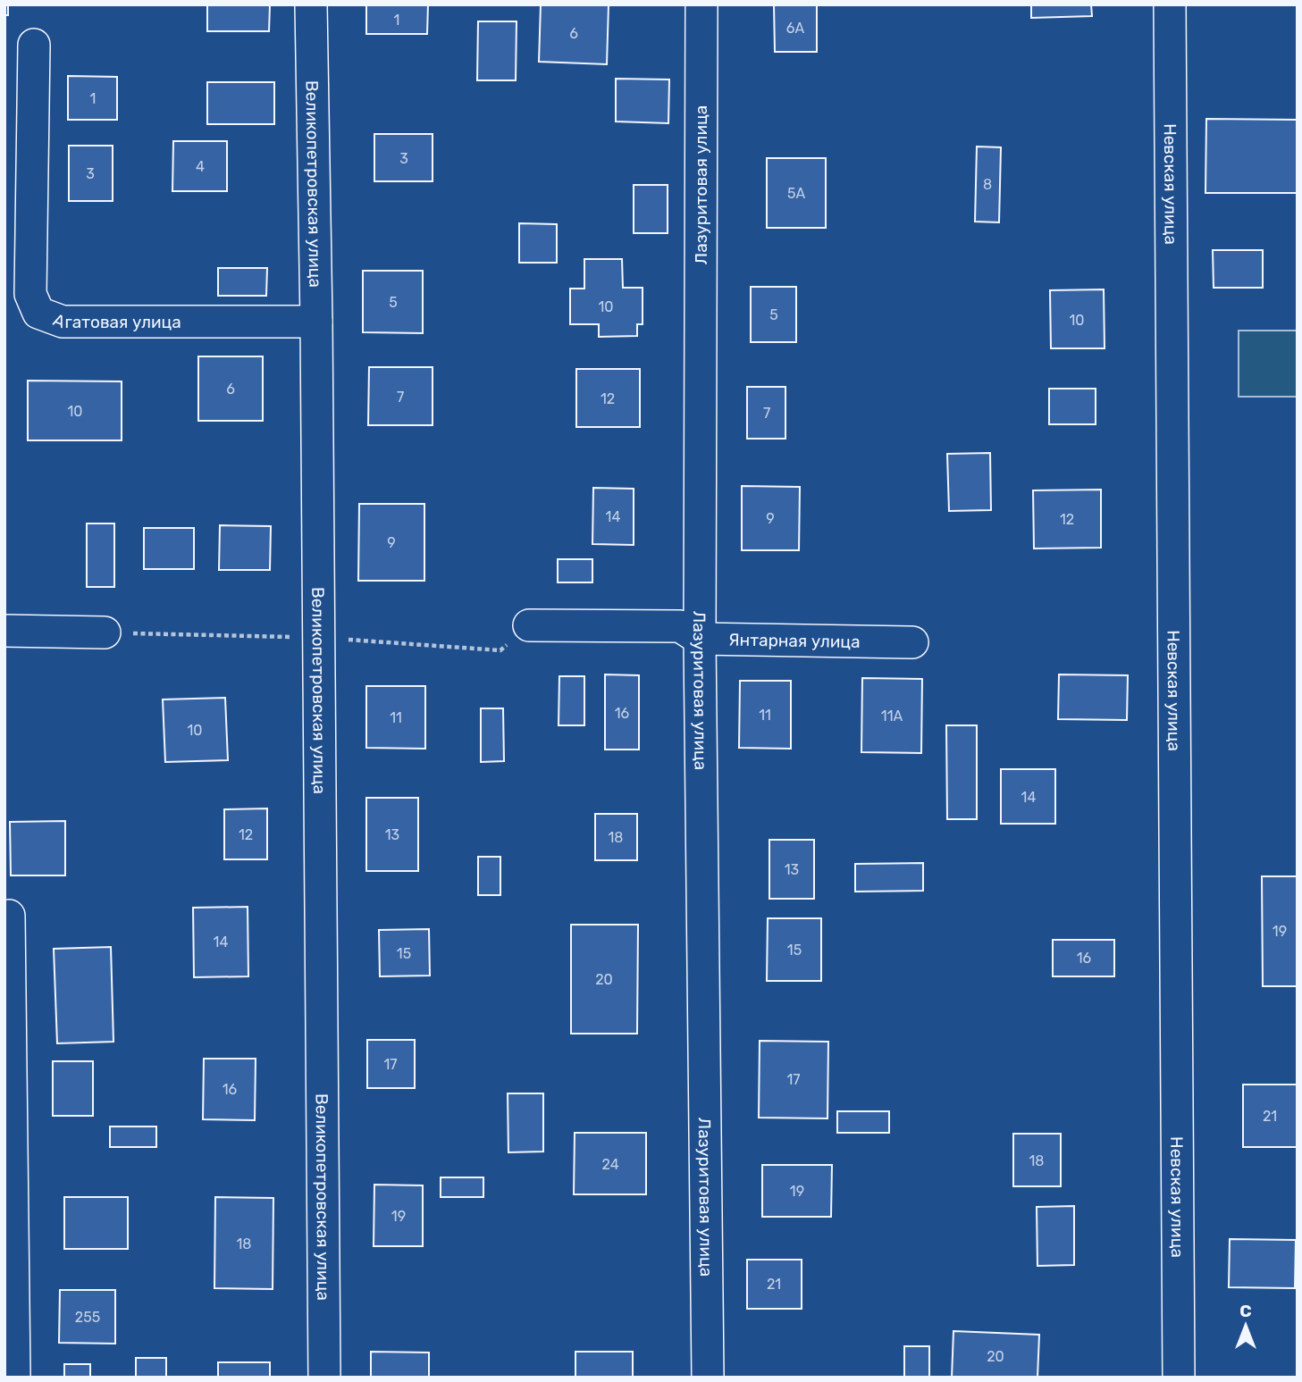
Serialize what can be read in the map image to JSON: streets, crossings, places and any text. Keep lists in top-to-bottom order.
{
  "streets": {
    "street": [
      "Великопетровская улица",
      "Лазуритовая улица",
      "Невская улица",
      "Агатовая улица",
      "Янтарная улица"
    ]
  },
  "crossings": [
    ["Великопетровская улица", "Агатовая улица"],
    ["Лазуритовая улица", "Янтарная улица"]
  ],
  "house_numbers": [
    "1",
    "6А",
    "6",
    "1",
    "3",
    "4",
    "3",
    "8",
    "5А",
    "5",
    "10",
    "5",
    "10",
    "6",
    "7",
    "12",
    "10",
    "7",
    "14",
    "9",
    "12",
    "9",
    "16",
    "11",
    "11А",
    "11",
    "10",
    "14",
    "12",
    "13",
    "18",
    "13",
    "19",
    "14",
    "15",
    "15",
    "16",
    "20",
    "17",
    "17",
    "16",
    "21",
    "18",
    "24",
    "19",
    "19",
    "18",
    "21",
    "255",
    "20"
  ],
  "north": "top"
}
